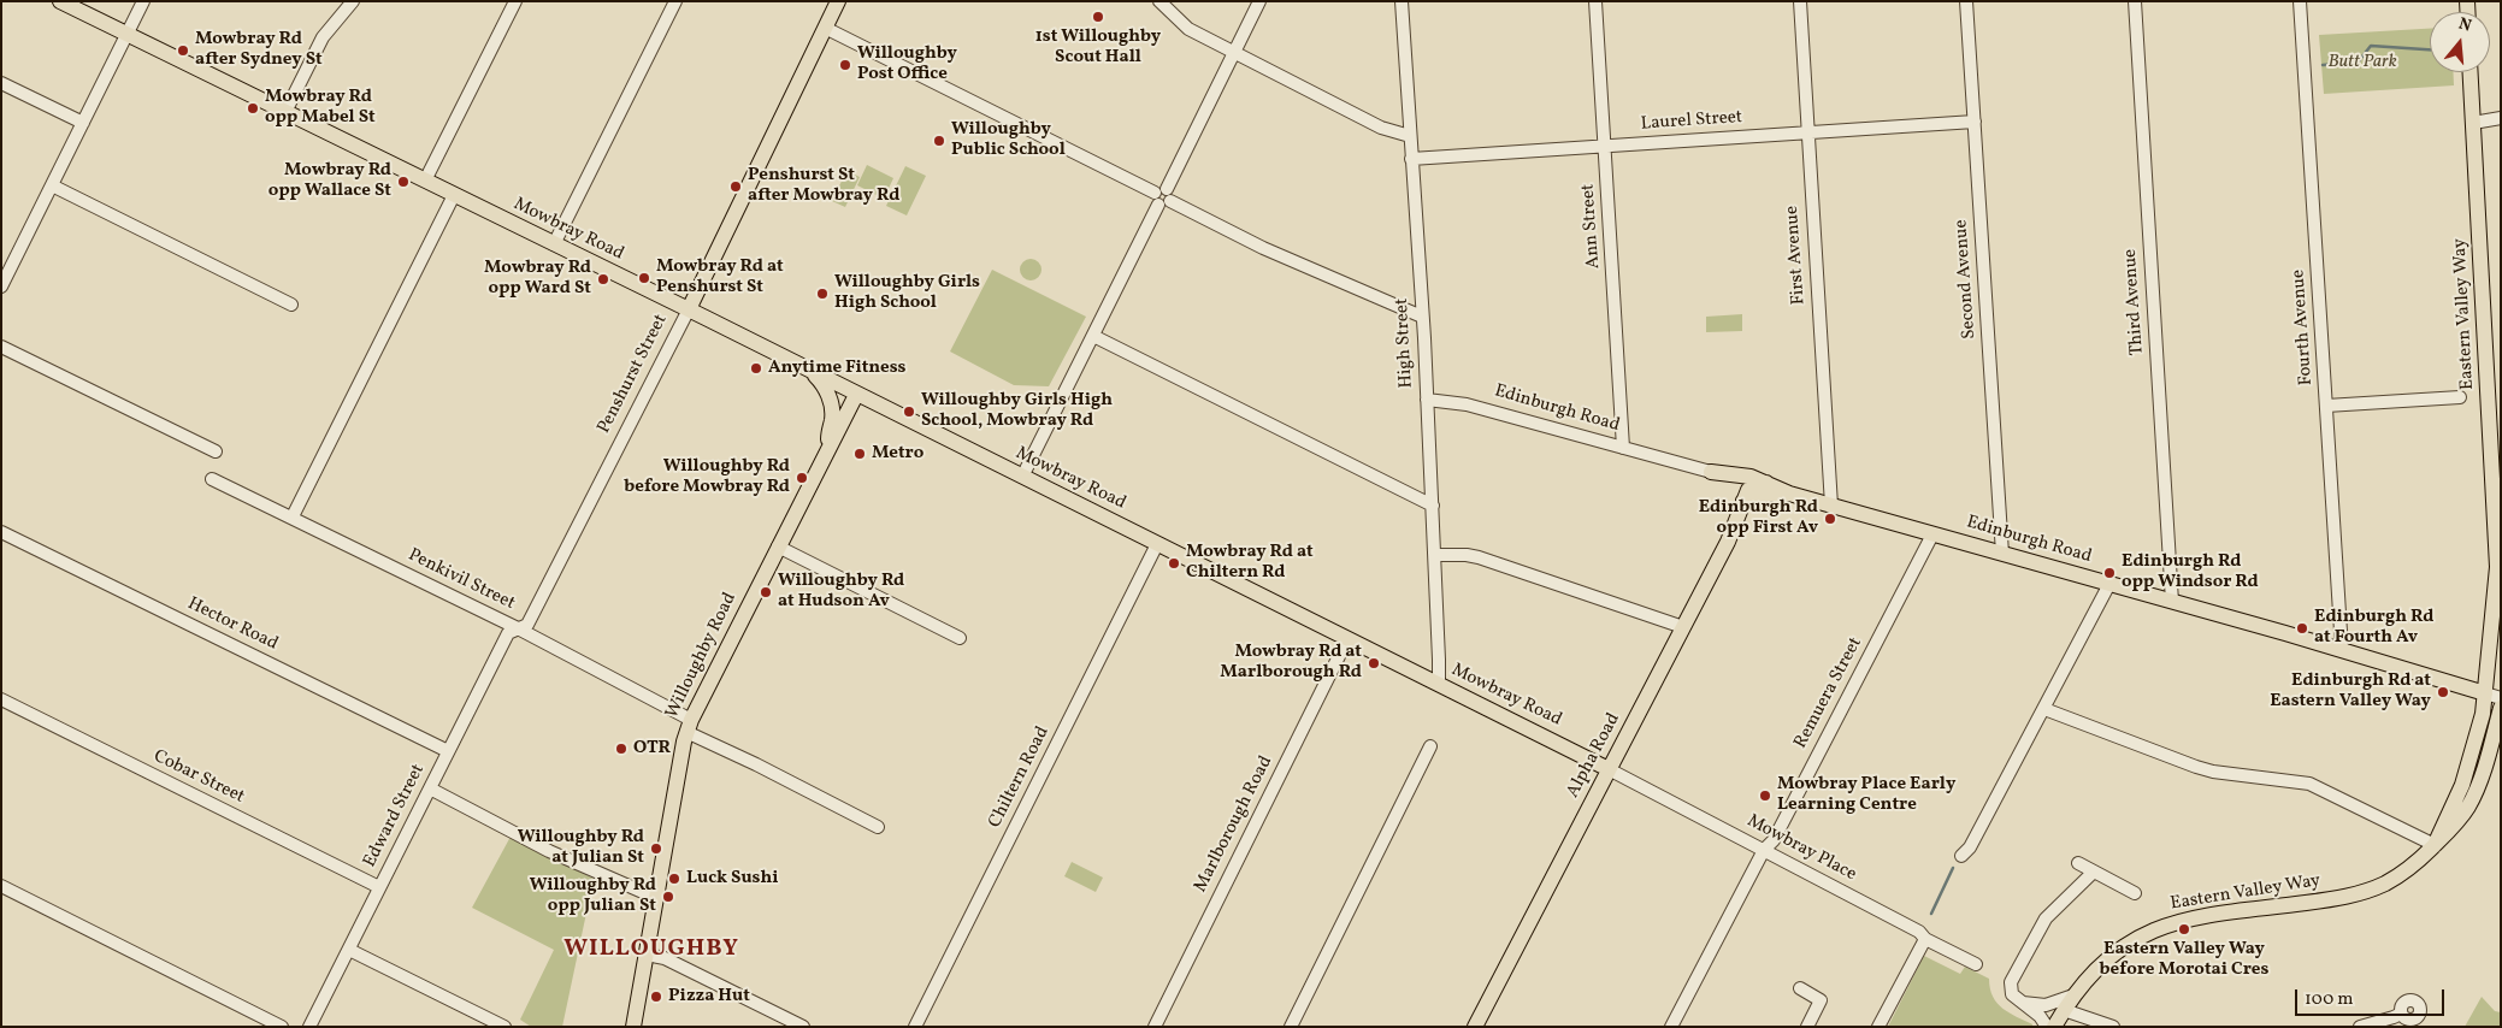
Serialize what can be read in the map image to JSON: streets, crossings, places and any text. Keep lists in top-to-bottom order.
{
  "streets": {
    "main road": [
      "Mowbray Road",
      "Eastern Valley Way",
      "Penshurst Street",
      "Edinburgh Road",
      "Willoughby Road",
      "Alpha Road"
    ],
    "street": [
      "Laurel Street",
      "Ann Street",
      "First Avenue",
      "Second Avenue",
      "Third Avenue",
      "Fourth Avenue",
      "High Street",
      "Penkivil Street",
      "Hector Road",
      "Remuera Street",
      "Cobar Street",
      "Chiltern Road",
      "Edward Street",
      "Marlborough Road",
      "Mowbray Place"
    ]
  },
  "crossings": [
    ["Laurel Street", "Ann Street"],
    ["Laurel Street", "First Avenue"],
    ["Laurel Street", "Second Avenue"],
    ["Laurel Street", "High Street"],
    ["Ann Street", "Edinburgh Road"],
    ["Mowbray Road", "High Street"],
    ["Mowbray Road", "Penshurst Street"],
    ["Mowbray Road", "Willoughby Road"],
    ["Mowbray Road", "Alpha Road"],
    ["Mowbray Road", "Chiltern Road"],
    ["Mowbray Road", "Marlborough Road"],
    ["Mowbray Road", "Mowbray Place"],
    ["First Avenue", "Edinburgh Road"],
    ["Second Avenue", "Edinburgh Road"],
    ["Third Avenue", "Edinburgh Road"],
    ["Eastern Valley Way", "Edinburgh Road"],
    ["Fourth Avenue", "Edinburgh Road"],
    ["High Street", "Edinburgh Road"],
    ["Penshurst Street", "Penkivil Street"],
    ["Penshurst Street", "Edward Street"],
    ["Edinburgh Road", "Remuera Street"],
    ["Edinburgh Road", "Alpha Road"],
    ["Penkivil Street", "Willoughby Road"],
    ["Penkivil Street", "Edward Street"],
    ["Hector Road", "Edward Street"],
    ["Remuera Street", "Mowbray Place"],
    ["Alpha Road", "Mowbray Place"],
    ["Cobar Street", "Edward Street"]
  ],
  "districts": ["WILLOUGHBY"],
  "parks": ["Butt Park"],
  "places": [
    "1st Willoughby Scout Hall",
    "Mowbray Rd after Sydney St",
    "Willoughby Post Office",
    "Mowbray Rd opp Mabel St",
    "Willoughby Public School",
    "Mowbray Rd opp Wallace St",
    "Penshurst St after Mowbray Rd",
    "Mowbray Rd at Penshurst St",
    "Mowbray Rd opp Ward St",
    "Willoughby Girls High School",
    "Anytime Fitness",
    "Willoughby Girls High School, Mowbray Rd",
    "Metro",
    "Willoughby Rd before Mowbray Rd",
    "Edinburgh Rd opp First Av",
    "Mowbray Rd at Chiltern Rd",
    "Edinburgh Rd opp Windsor Rd",
    "Willoughby Rd at Hudson Av",
    "Edinburgh Rd at Fourth Av",
    "Mowbray Rd at Marlborough Rd",
    "Edinburgh Rd at Eastern Valley Way",
    "OTR",
    "Mowbray Place Early Learning Centre",
    "Willoughby Rd at Julian St",
    "Luck Sushi",
    "Willoughby Rd opp Julian St",
    "Eastern Valley Way before Morotai Cres",
    "Pizza Hut"
  ],
  "scale_bar": "100 m",
  "north": "top"
}
